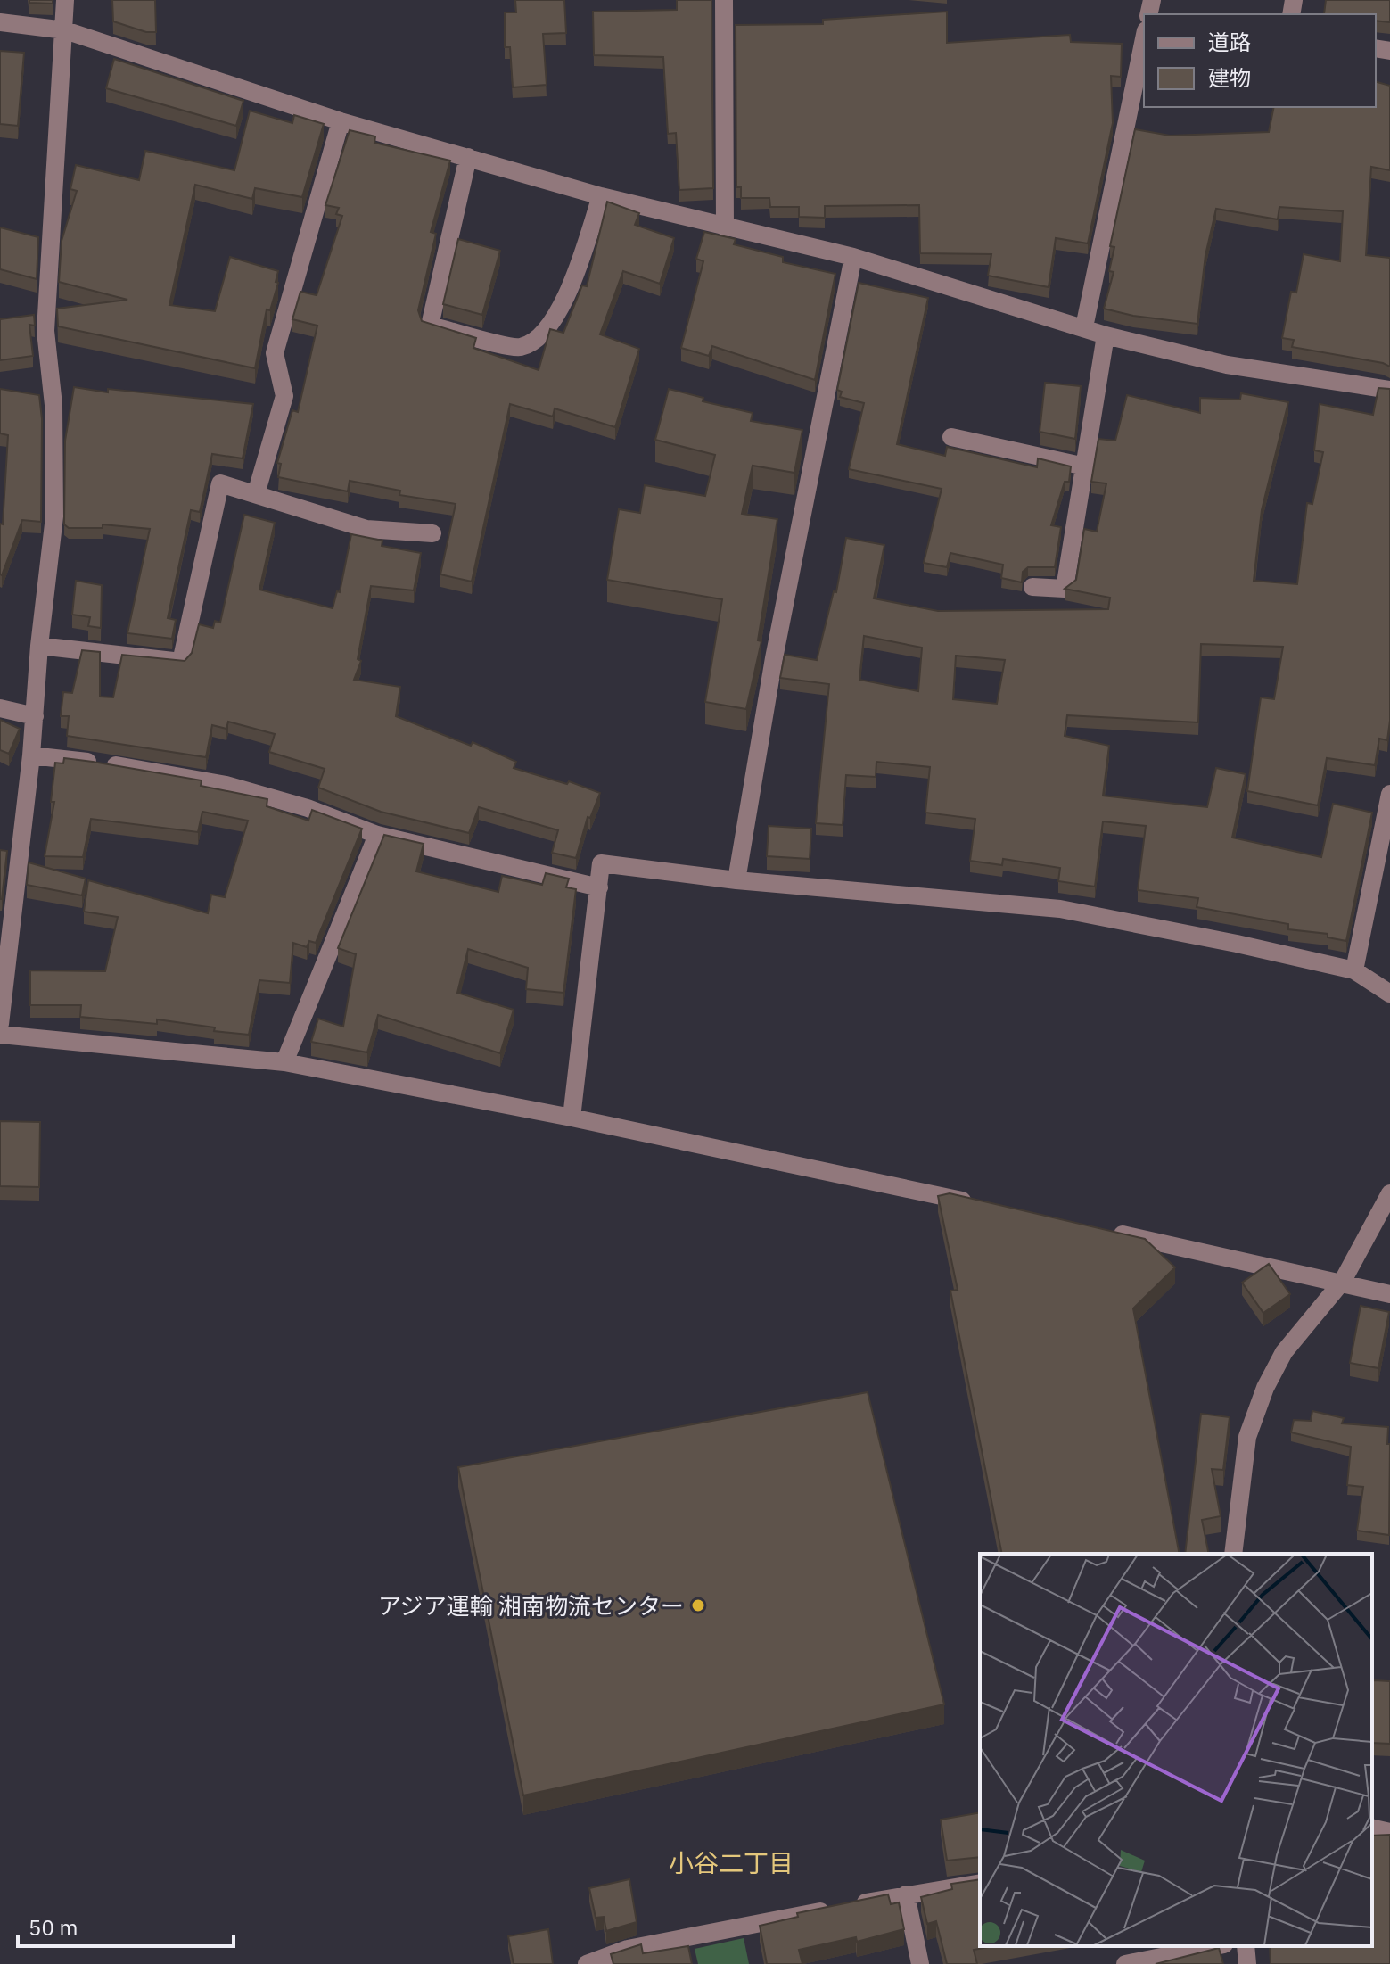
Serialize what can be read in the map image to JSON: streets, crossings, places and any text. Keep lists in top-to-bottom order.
{
  "districts": ["小谷二丁目"],
  "places": ["アジア運輸 湘南物流センター"],
  "legend": ["道路", "建物"],
  "scale_bar": "50 m"
}
